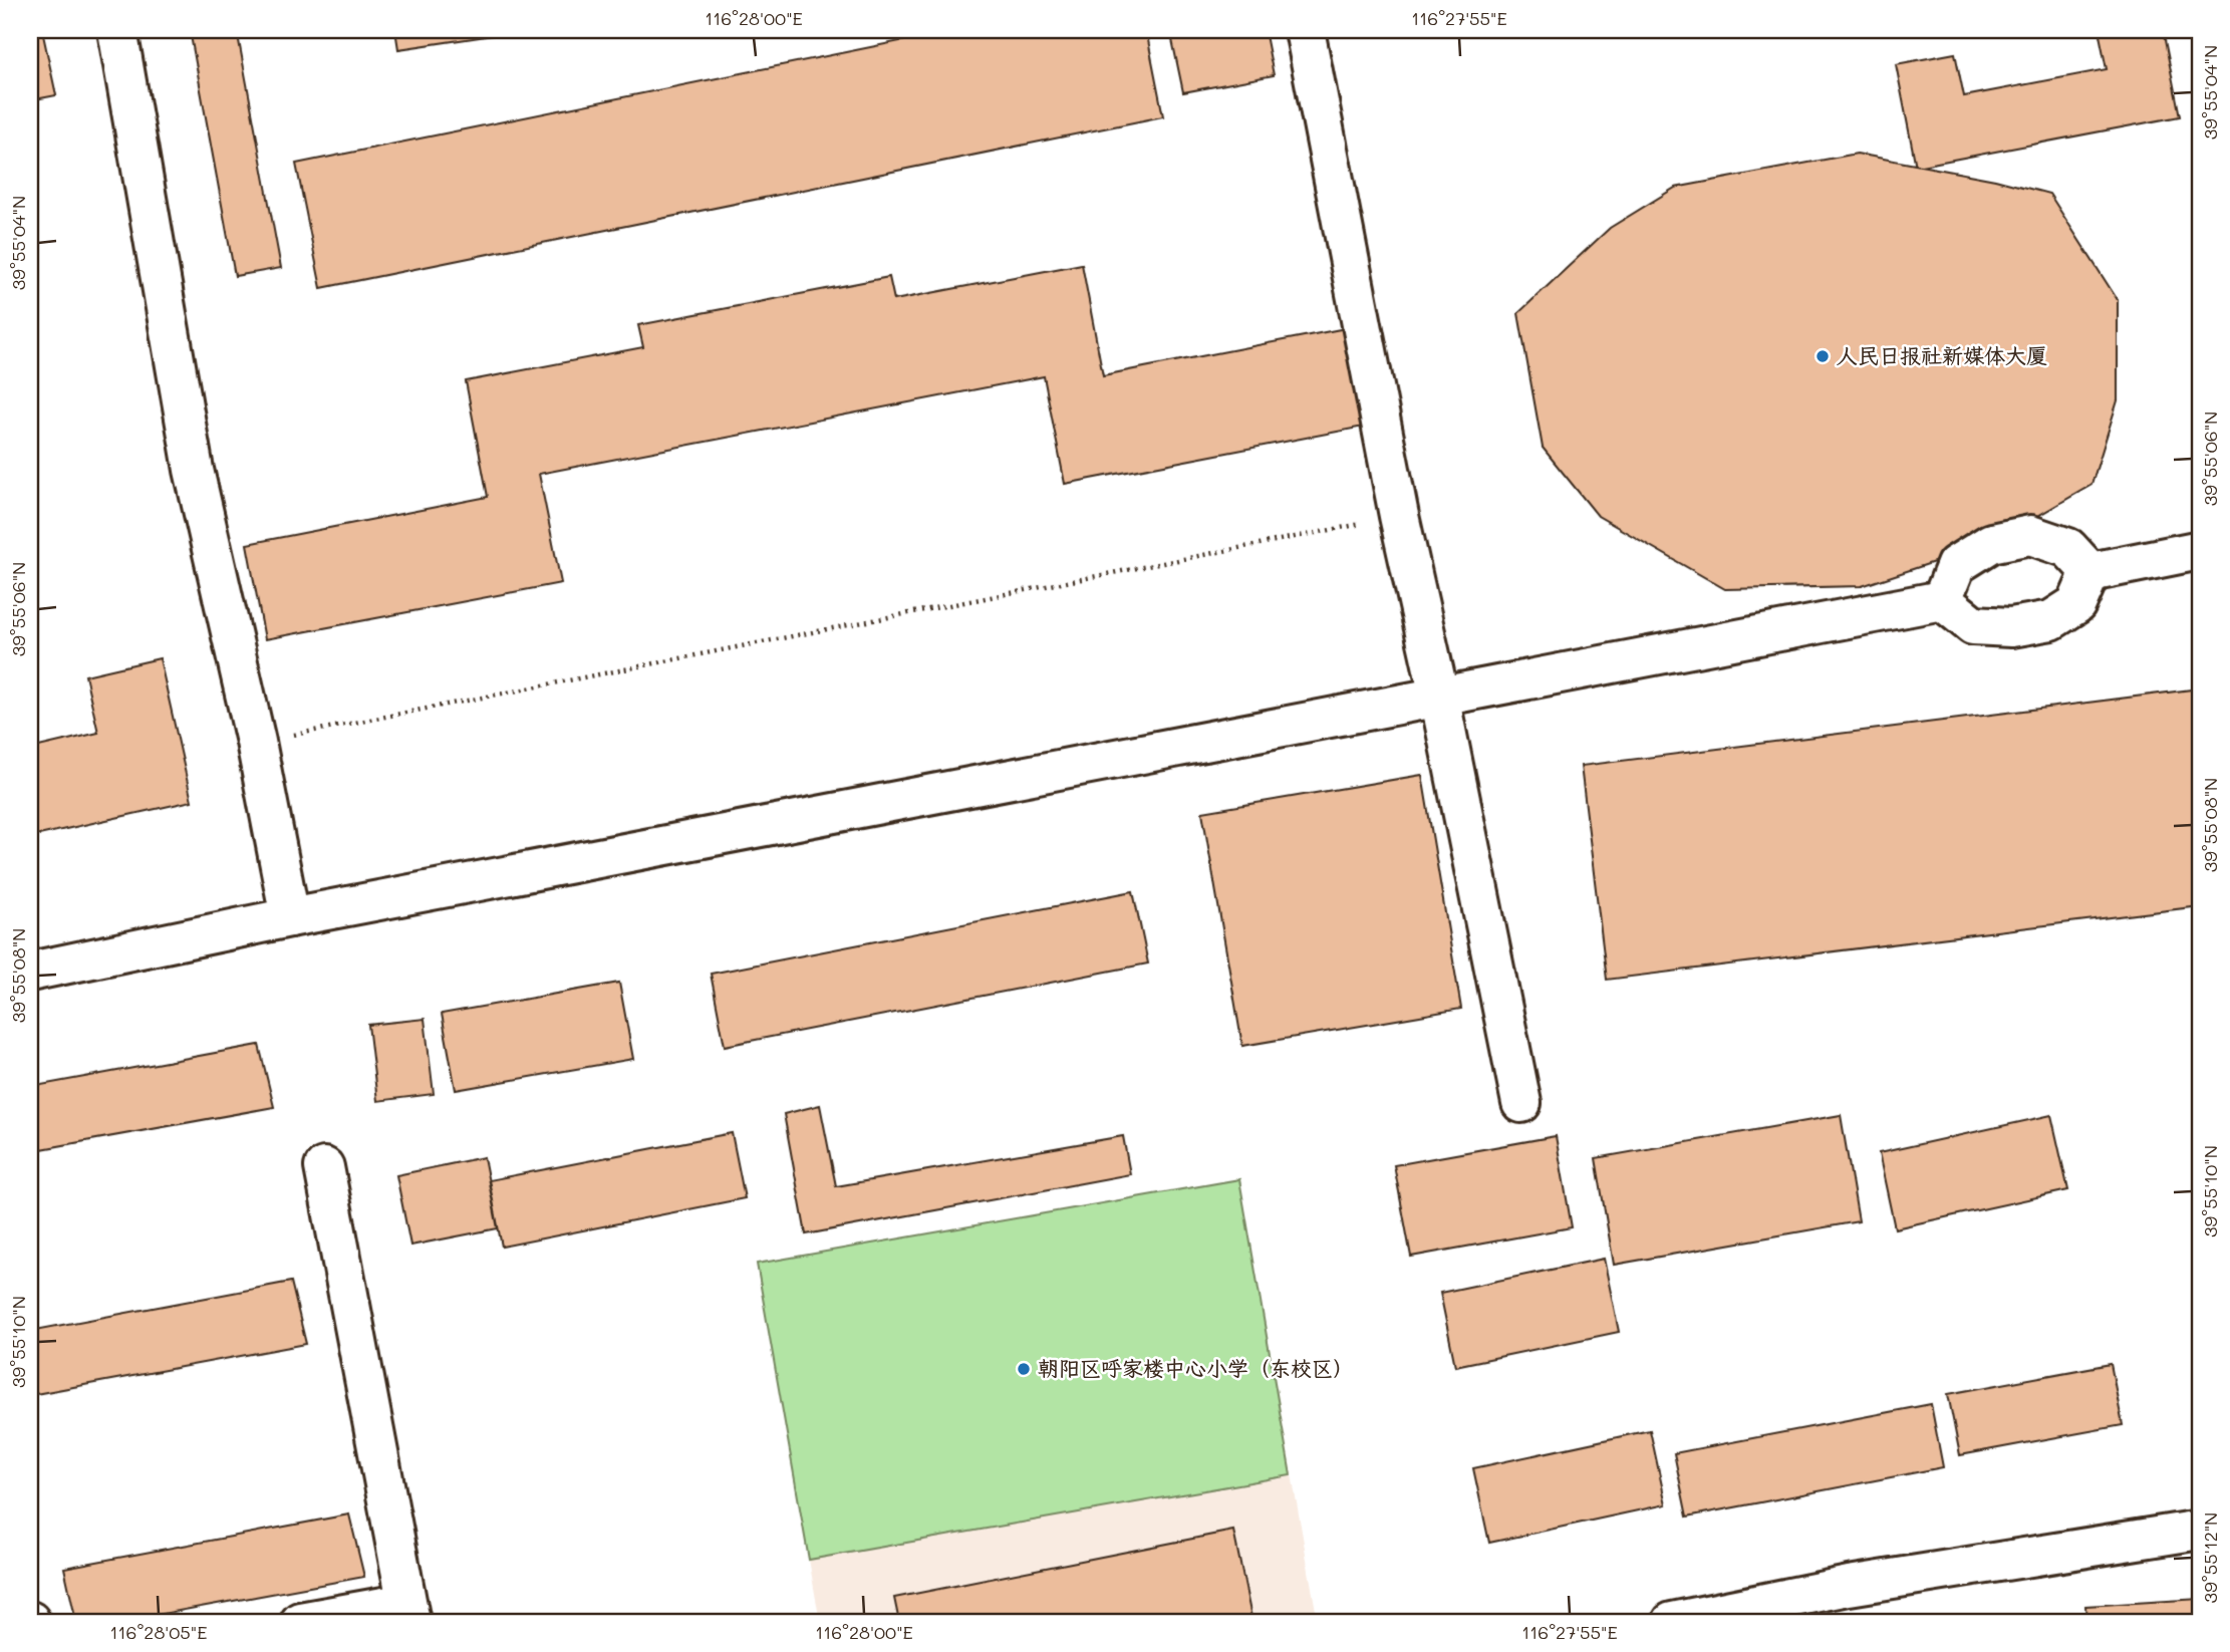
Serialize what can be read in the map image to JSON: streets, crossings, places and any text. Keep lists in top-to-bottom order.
{
  "places": ["人民日报社新媒体大厦", "朝阳区呼家楼中心小学（东校区）"],
  "coordinates": [
    "116°28'00\"E",
    "116°27'55\"E",
    "39°55'04\"N",
    "39°55'06\"N",
    "39°55'08\"N",
    "39°55'10\"N",
    "39°55'12\"N",
    "116°28'05\"E"
  ]
}
